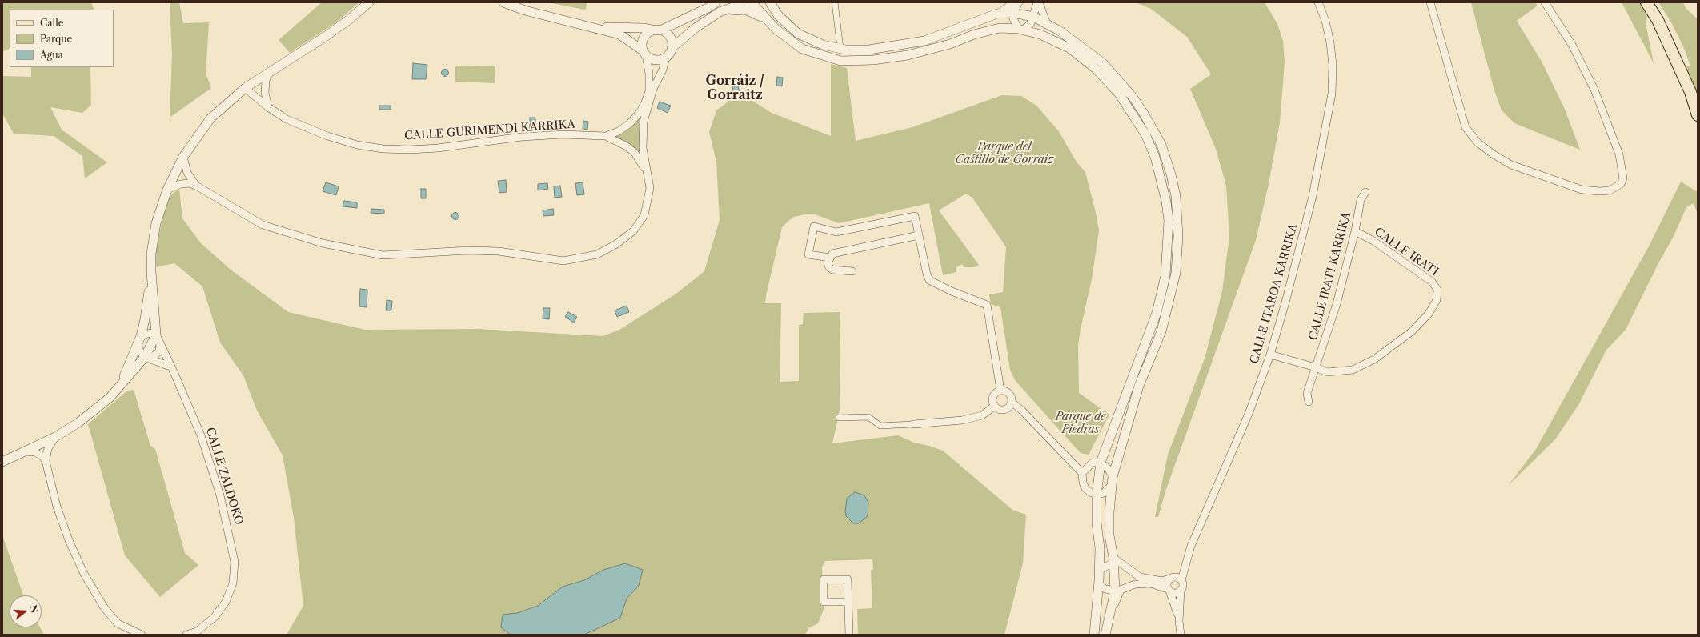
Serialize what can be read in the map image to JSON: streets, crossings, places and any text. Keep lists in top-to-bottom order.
{
  "streets": {
    "street": [
      "CALLE GURIMENDI KARRIKA",
      "CALLE IRATI",
      "CALLE IRATI KARRIKA",
      "CALLE ITAROA KARRIKA",
      "CALLE ZALDOKO"
    ]
  },
  "crossings": [
    ["CALLE IRATI", "CALLE IRATI KARRIKA"],
    ["CALLE IRATI", "CALLE ITAROA KARRIKA"]
  ],
  "districts": ["Gorráiz / Gorraitz"],
  "parks": ["Parque del Castillo de Gorraiz", "Parque de Piedras"],
  "legend": ["Calle", "Parque", "Agua"],
  "north": "right"
}
